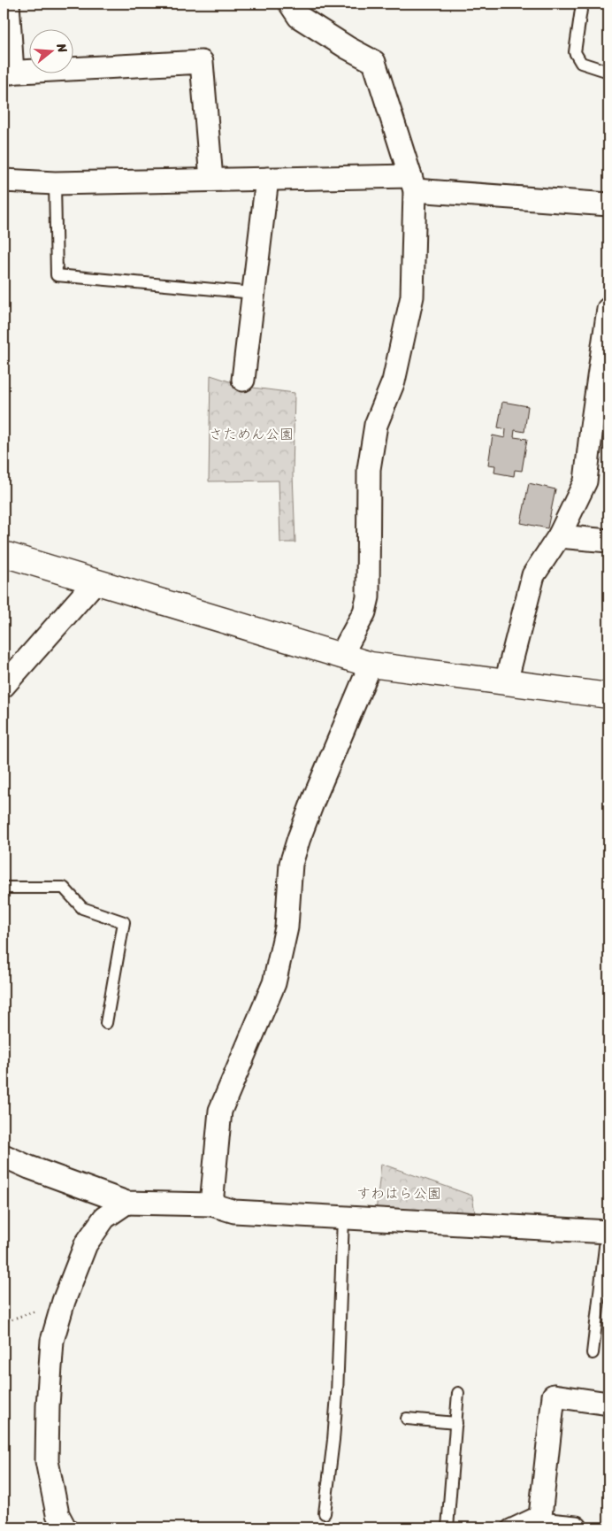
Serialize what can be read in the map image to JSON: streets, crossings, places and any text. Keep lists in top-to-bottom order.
{
  "parks": ["さためん公園", "すわはら公園"],
  "north": "right"
}
